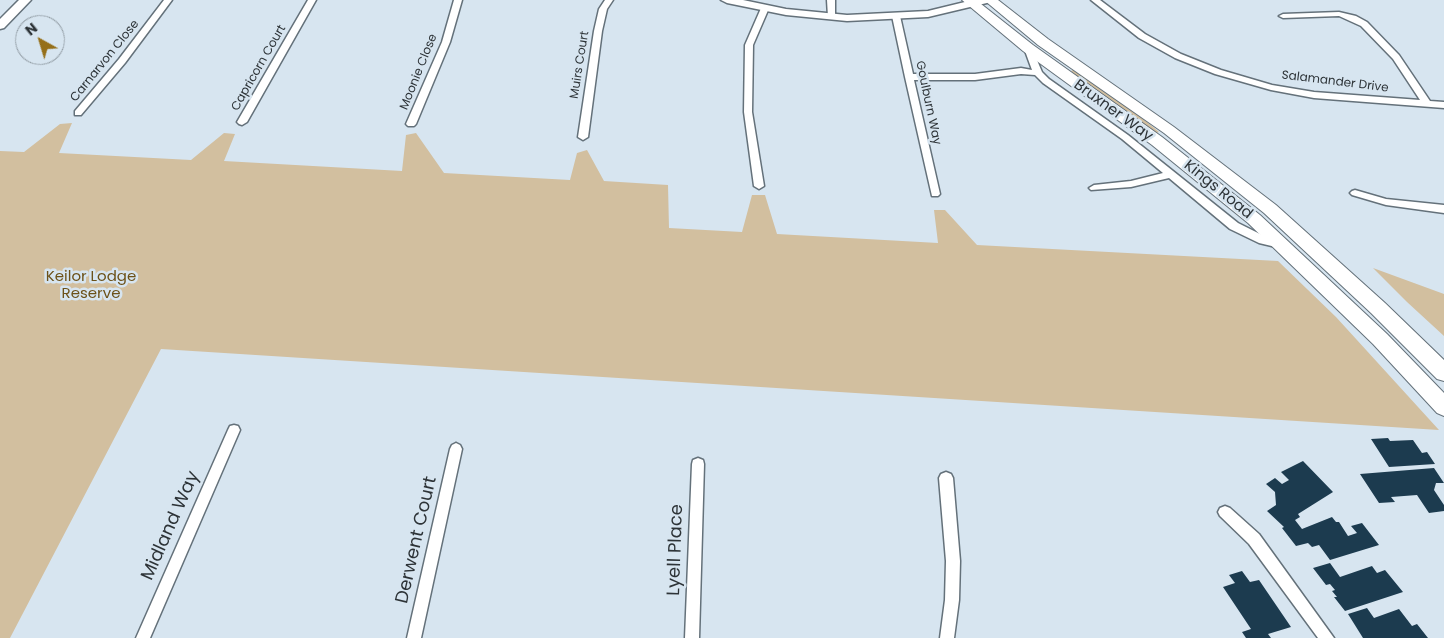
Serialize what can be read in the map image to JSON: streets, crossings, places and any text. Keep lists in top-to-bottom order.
{
  "streets": {
    "main road": ["Kings Road"],
    "street": [
      "Carnarvon Close",
      "Muirs Court",
      "Capricorn Court",
      "Moonie Close",
      "Salamander Drive",
      "Goulburn Way",
      "Bruxner Way",
      "Midland Way",
      "Derwent Court",
      "Lyell Place"
    ]
  },
  "crossings": [
    ["Bruxner Way", "Kings Road"]
  ],
  "parks": ["Keilor Lodge Reserve"],
  "north": "top left"
}
